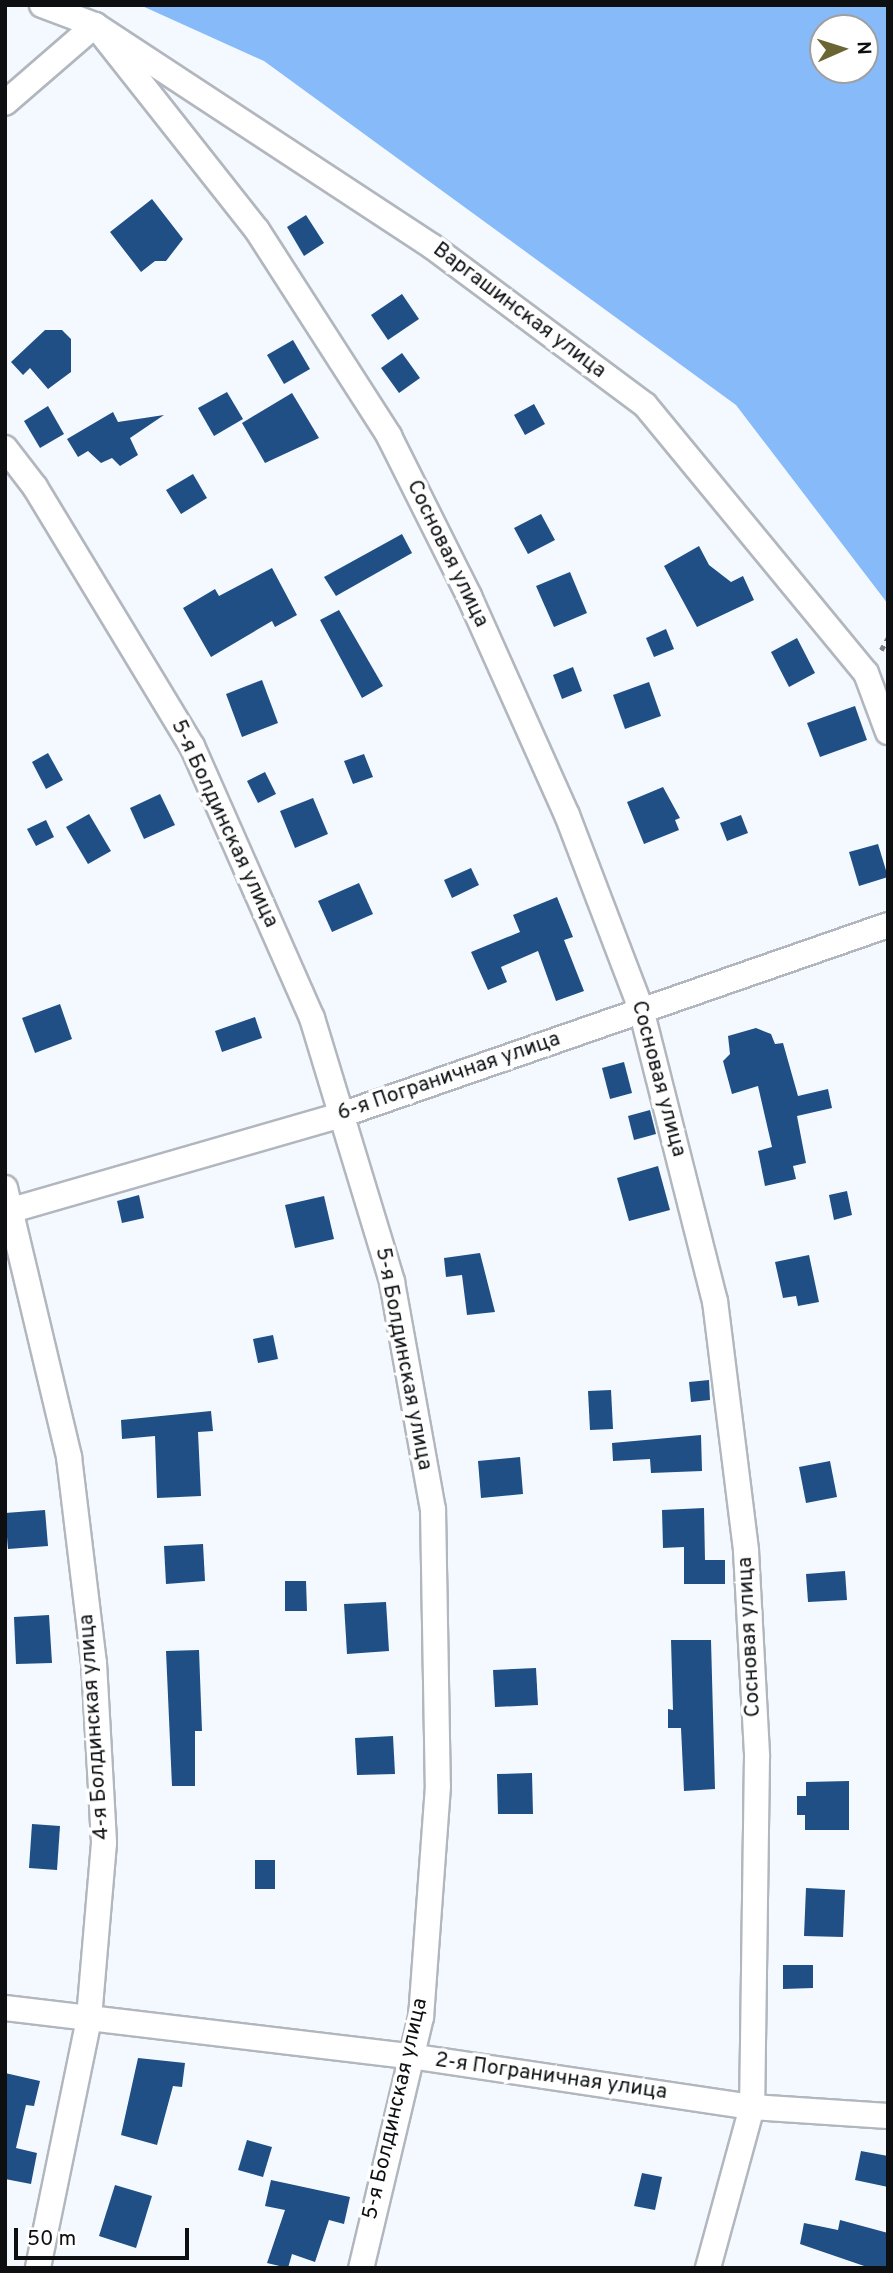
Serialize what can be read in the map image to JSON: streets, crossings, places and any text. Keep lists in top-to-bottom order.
{
  "streets": {
    "street": [
      "Варгашинская улица",
      "Сосновая улица",
      "5-я Болдинская улица",
      "6-я Пограничная улица",
      "4-я Болдинская улица",
      "2-я Пограничная улица"
    ]
  },
  "crossings": [
    ["Варгашинская улица", "Сосновая улица"],
    ["Сосновая улица", "6-я Пограничная улица"],
    ["Сосновая улица", "2-я Пограничная улица"],
    ["5-я Болдинская улица", "6-я Пограничная улица"],
    ["5-я Болдинская улица", "2-я Пограничная улица"],
    ["6-я Пограничная улица", "4-я Болдинская улица"],
    ["4-я Болдинская улица", "2-я Пограничная улица"]
  ],
  "scale_bar": "50 m",
  "north": "right"
}
